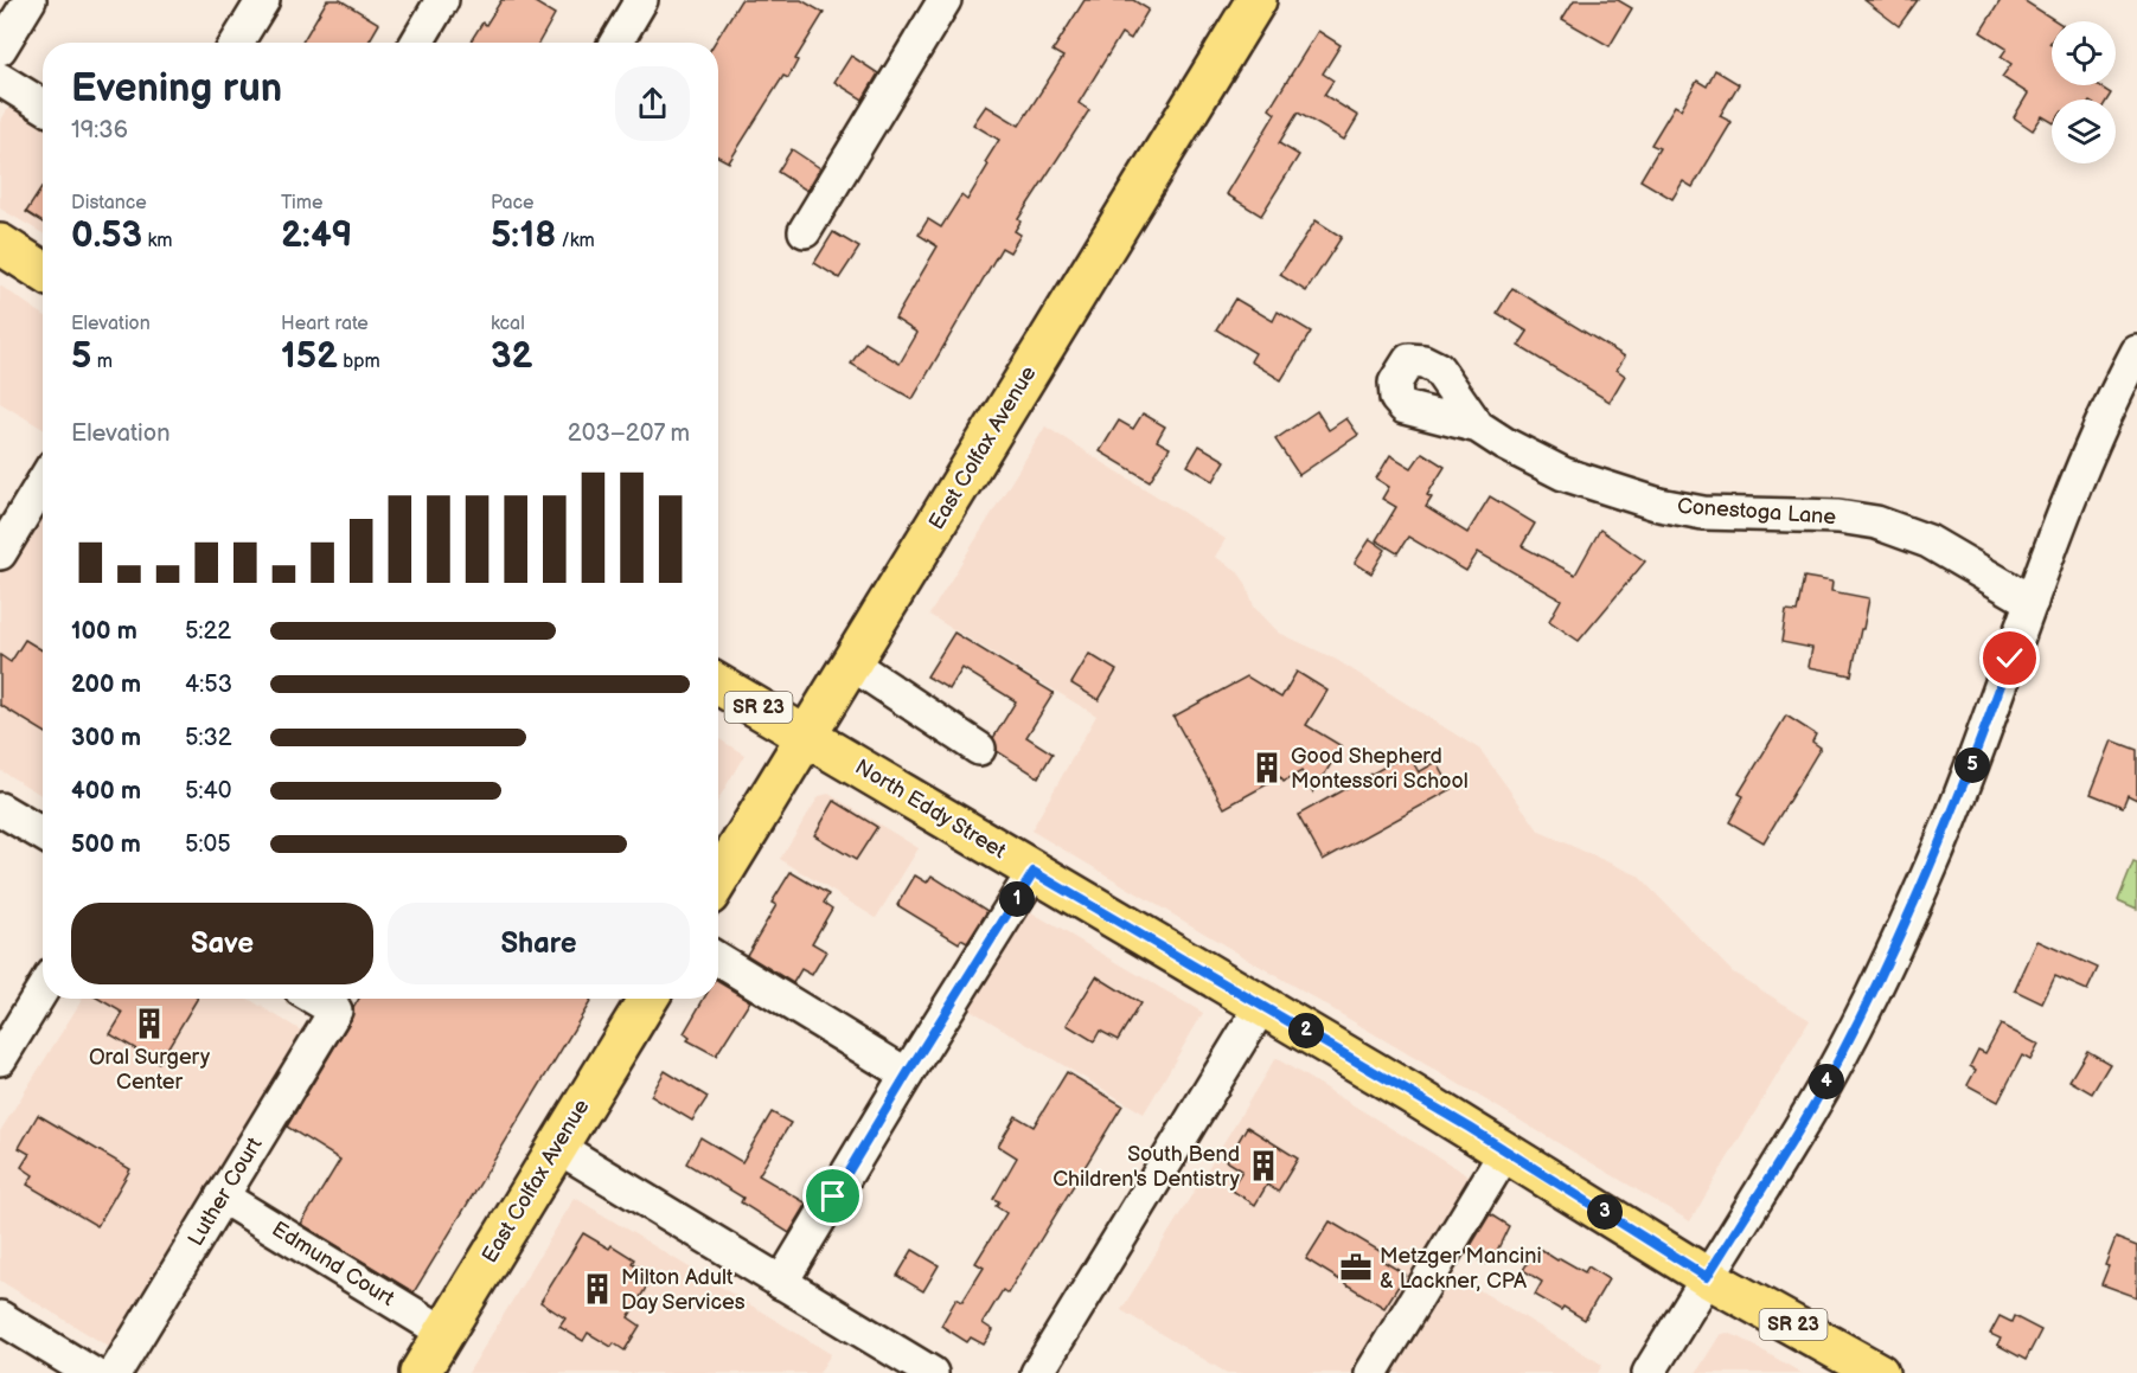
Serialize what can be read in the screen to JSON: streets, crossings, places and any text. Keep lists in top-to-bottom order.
{
  "streets": {
    "main road": ["East Colfax Avenue", "SR 23", "North Eddy Street"],
    "street": ["Conestoga Lane", "Luther Court", "Edmund Court"]
  },
  "crossings": [
    ["East Colfax Avenue", "North Eddy Street"],
    ["East Colfax Avenue", "Edmund Court"],
    ["SR 23", "North Eddy Street"],
    ["Luther Court", "Edmund Court"]
  ],
  "places": {
    "building": [
      "Good Shepherd Montessori School",
      "Oral Surgery Center",
      "South Bend Children's Dentistry",
      "Milton Adult Day Services"
    ],
    "office": ["Metzger Mancini & Lackner, CPA"]
  },
  "page": {
    "heading": ["Evening run", "19:36"],
    "stats": [
      ["Distance", "0.53 km"],
      ["Time", "2:49"],
      ["Pace", "5:18 /km"],
      ["Elevation", "5 m"],
      ["Heart rate", "152 bpm"],
      ["kcal", "32"]
    ],
    "chart": ["Elevation", "203–207 m"],
    "list": [
      {
        "name": "100 m",
        "note": "5:22"
      },
      {
        "name": "200 m",
        "note": "4:53"
      },
      {
        "name": "300 m",
        "note": "5:32"
      },
      {
        "name": "400 m",
        "note": "5:40"
      },
      {
        "name": "500 m",
        "note": "5:05"
      }
    ],
    "pins": [
      "5",
      "1",
      "2",
      "4",
      "3"
    ],
    "buttons": ["Save", "Share"]
  }
}
